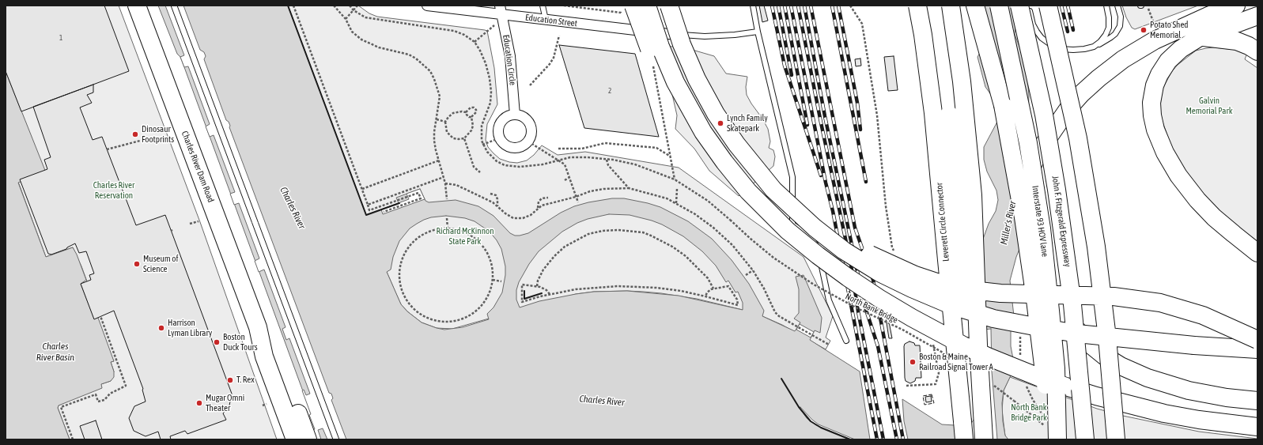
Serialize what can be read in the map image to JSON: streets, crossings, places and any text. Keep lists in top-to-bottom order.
{
  "streets": {
    "highway": [
      "Charles River Dam Road",
      "Interstate 93 HOV lane",
      "John F. Fitzgerald Expressway",
      "Leverett Circle Connector"
    ],
    "street": ["Education Street", "Education Circle"],
    "path": ["North Bank Bridge"]
  },
  "crossings": [
    ["Education Street", "Education Circle"]
  ],
  "water": ["Charles River", "Miller's River", "Charles River Basin"],
  "parks": [
    "Galvin Memorial Park",
    "Charles River Reservation",
    "Richard McKinnon State Park",
    "North Bank Bridge Park"
  ],
  "places": [
    "Potato Shed Memorial",
    "Lynch Family Skatepark",
    "Dinosaur Footprints",
    "Museum of Science",
    "Harrison Lyman Library",
    "Boston Duck Tours",
    "Boston & Maine Railroad Signal Tower A",
    "T. Rex",
    "Mugar Omni Theater"
  ],
  "house_numbers": ["1", "2"]
}
